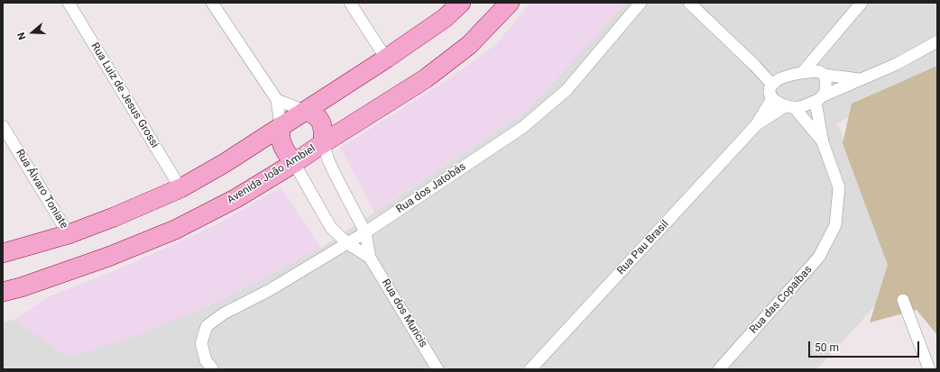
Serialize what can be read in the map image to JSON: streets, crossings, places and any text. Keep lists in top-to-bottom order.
{
  "streets": {
    "main road": ["Avenida João Ambiel"],
    "street": [
      "Rua Luiz de Jesus Grossi",
      "Rua dos Jatobás",
      "Rua Álvaro Toniate",
      "Rua Pau Brasil",
      "Rua das Copaíbas",
      "Rua dos Muricis"
    ]
  },
  "crossings": [
    ["Avenida João Ambiel", "Rua dos Muricis"],
    ["Rua dos Jatobás", "Rua dos Muricis"]
  ],
  "scale_bar": "50 m",
  "north": "left"
}
